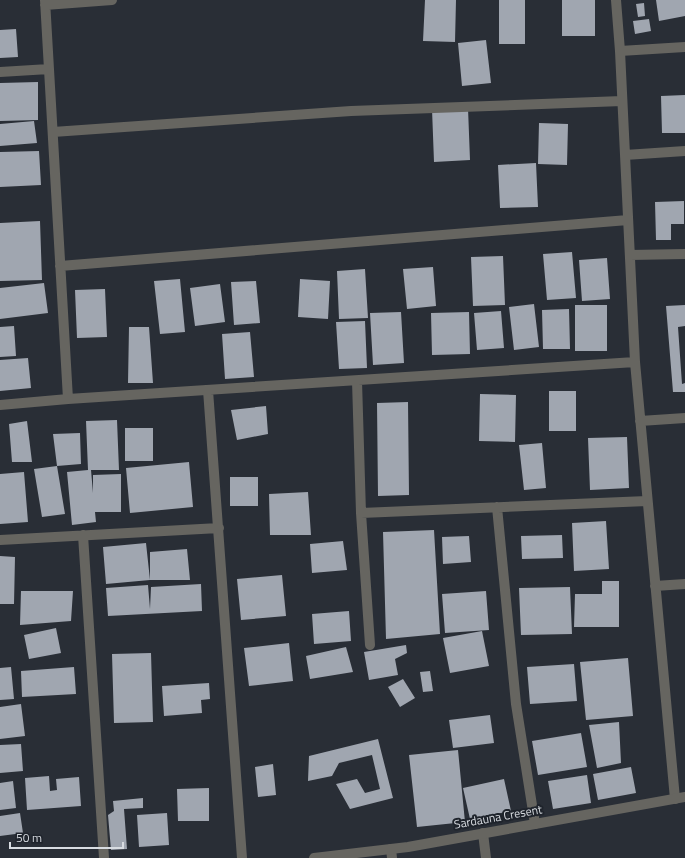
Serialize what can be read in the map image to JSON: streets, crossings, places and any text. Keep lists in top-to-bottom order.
{
  "streets": {
    "street": ["Sardauna Cresent"]
  },
  "scale_bar": "50 m"
}
